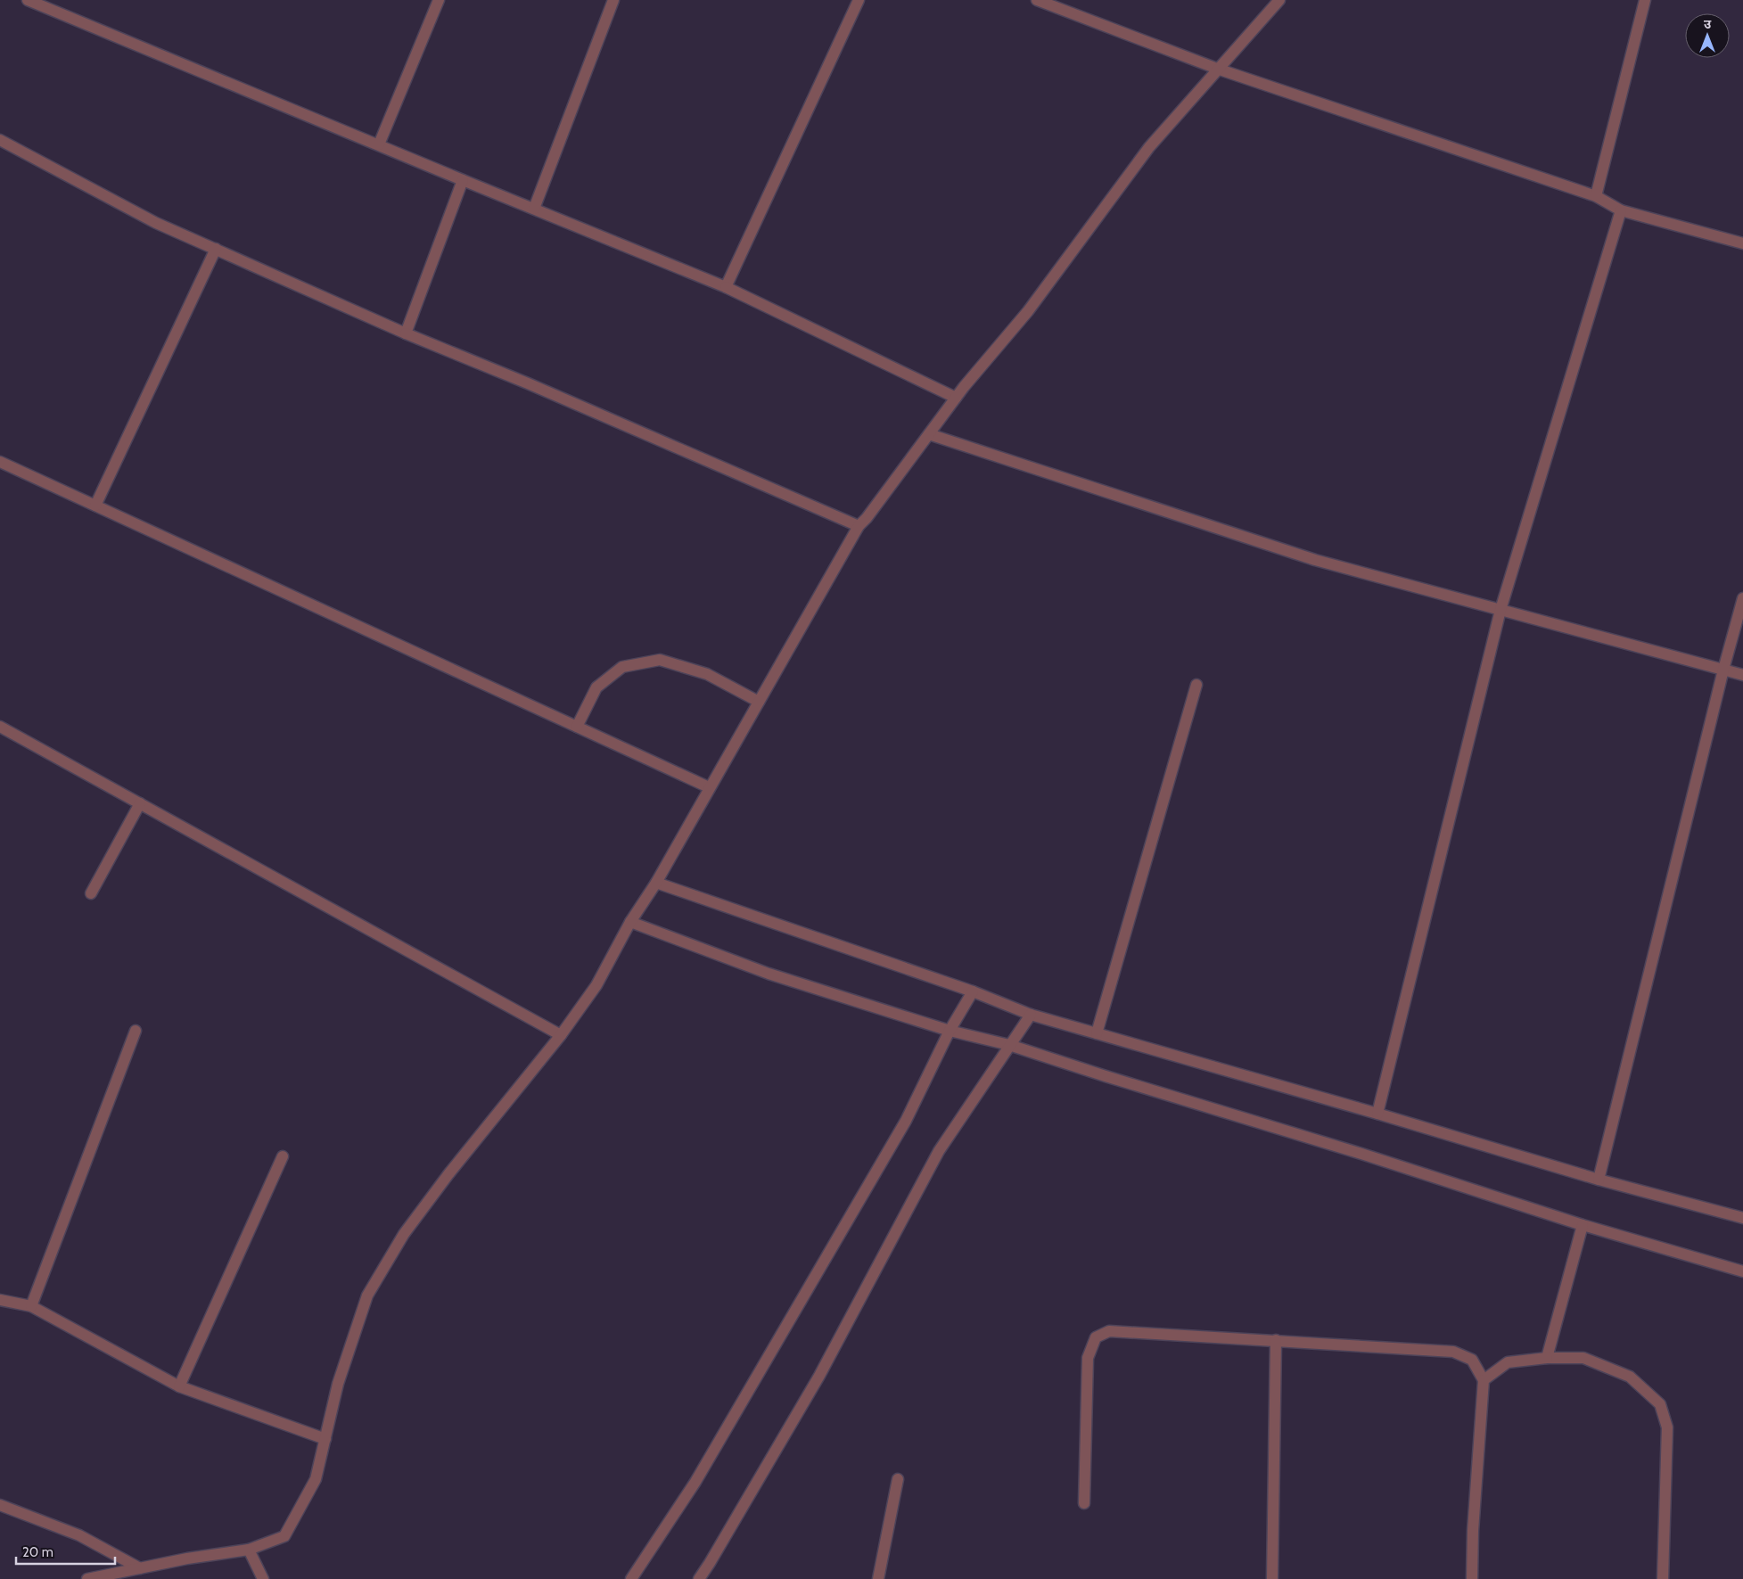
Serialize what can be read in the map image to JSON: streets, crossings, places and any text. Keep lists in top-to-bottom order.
{
  "scale_bar": "20 m",
  "north": "top"
}
